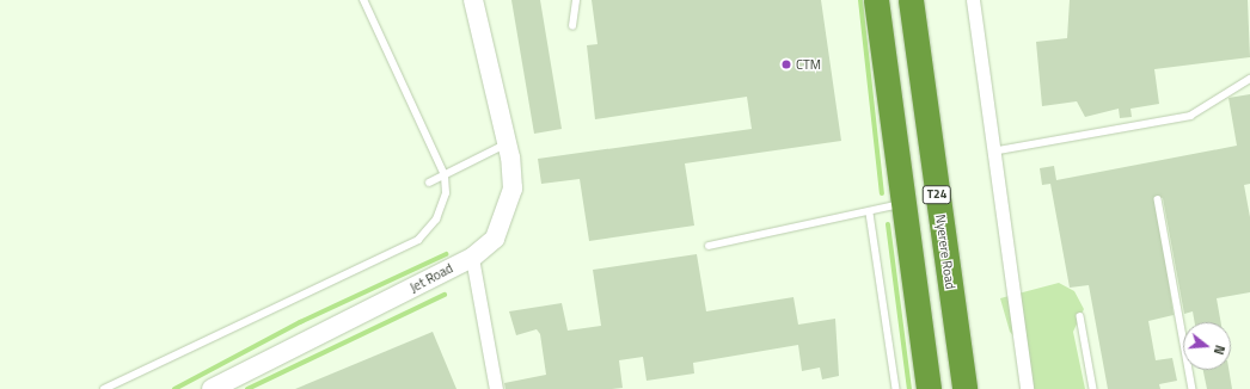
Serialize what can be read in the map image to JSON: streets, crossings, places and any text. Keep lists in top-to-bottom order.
{
  "streets": {
    "highway": ["T24", "Nyerere Road"],
    "main road": ["Jet Road"]
  },
  "places": ["CTM"],
  "north": "right"
}
